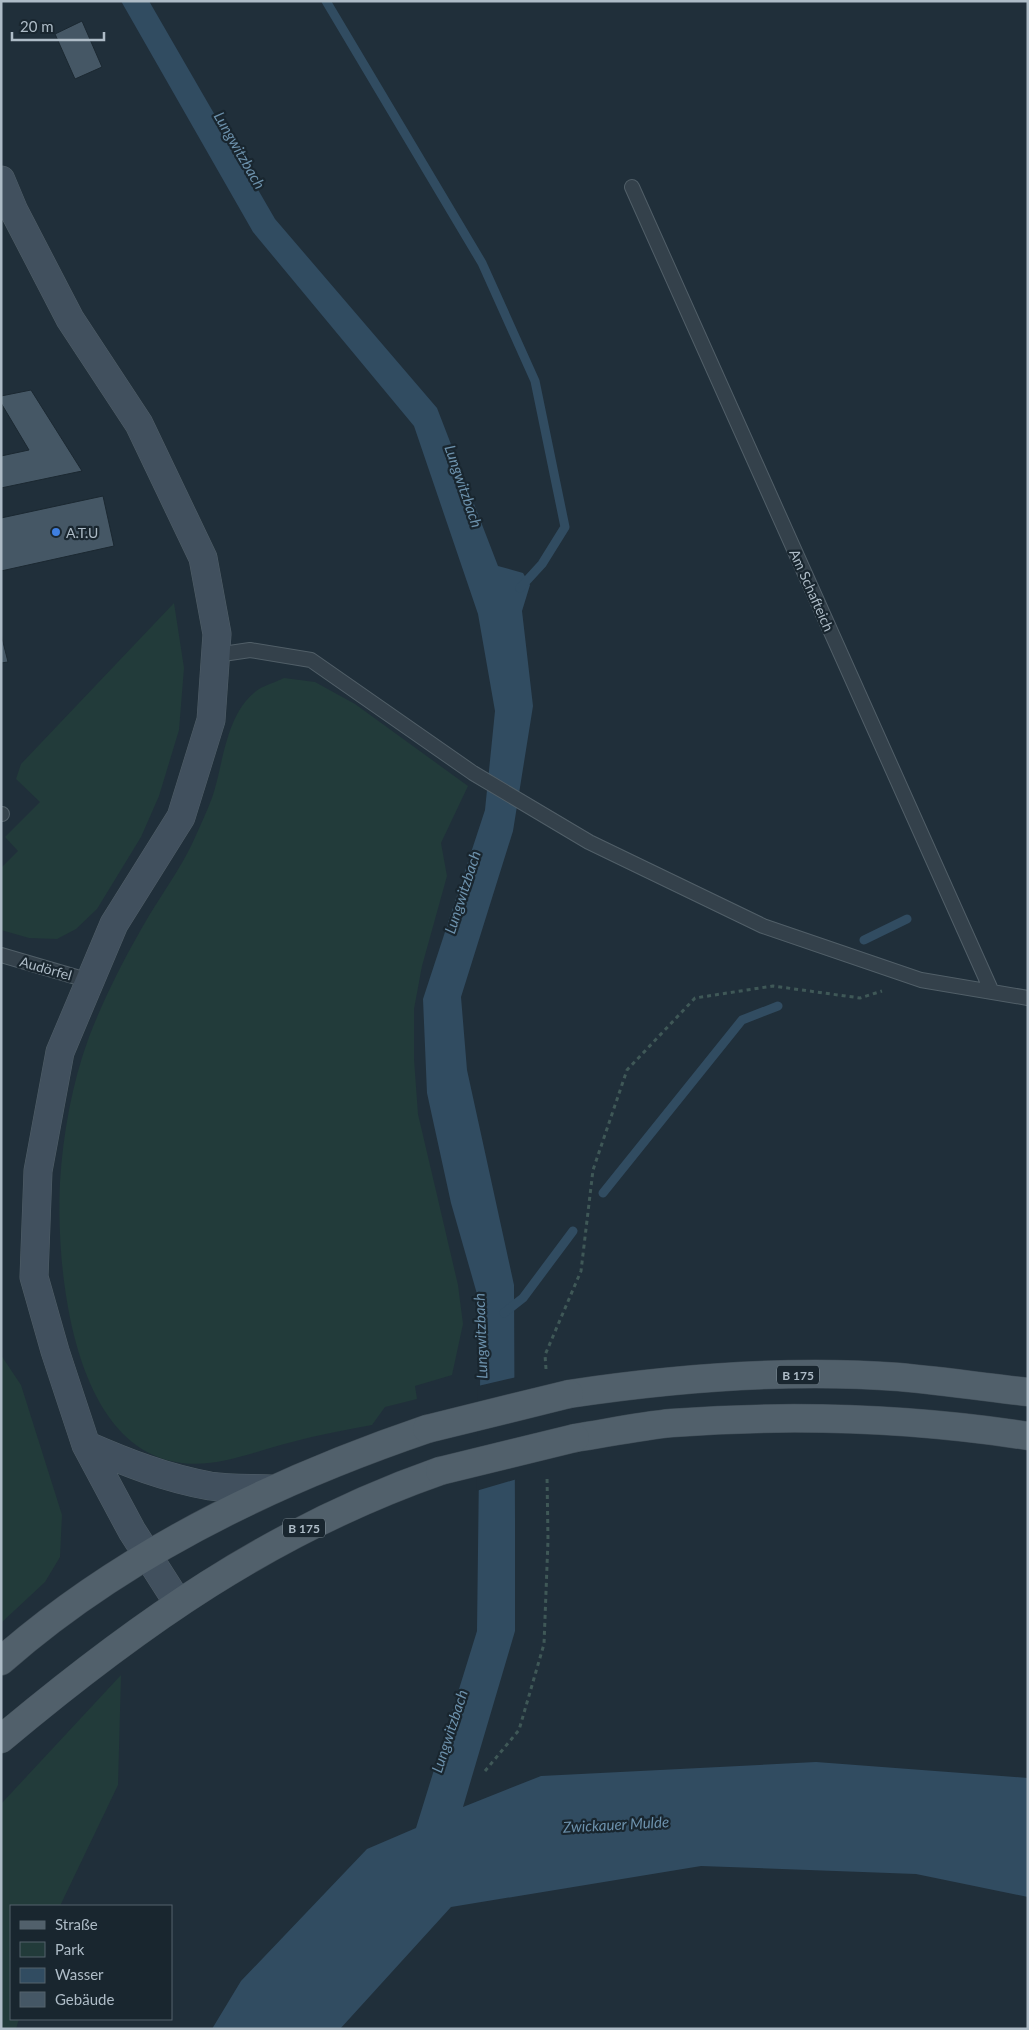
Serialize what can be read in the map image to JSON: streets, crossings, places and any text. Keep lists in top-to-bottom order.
{
  "streets": {
    "main road": ["B 175"],
    "lane": ["Am Schafteich", "Audörfel"]
  },
  "water": ["Lungwitzbach", "Zwickauer Mulde"],
  "places": ["A.T.U"],
  "legend": [
    "Straße",
    "Park",
    "Wasser",
    "Gebäude"
  ],
  "scale_bar": "20 m"
}
